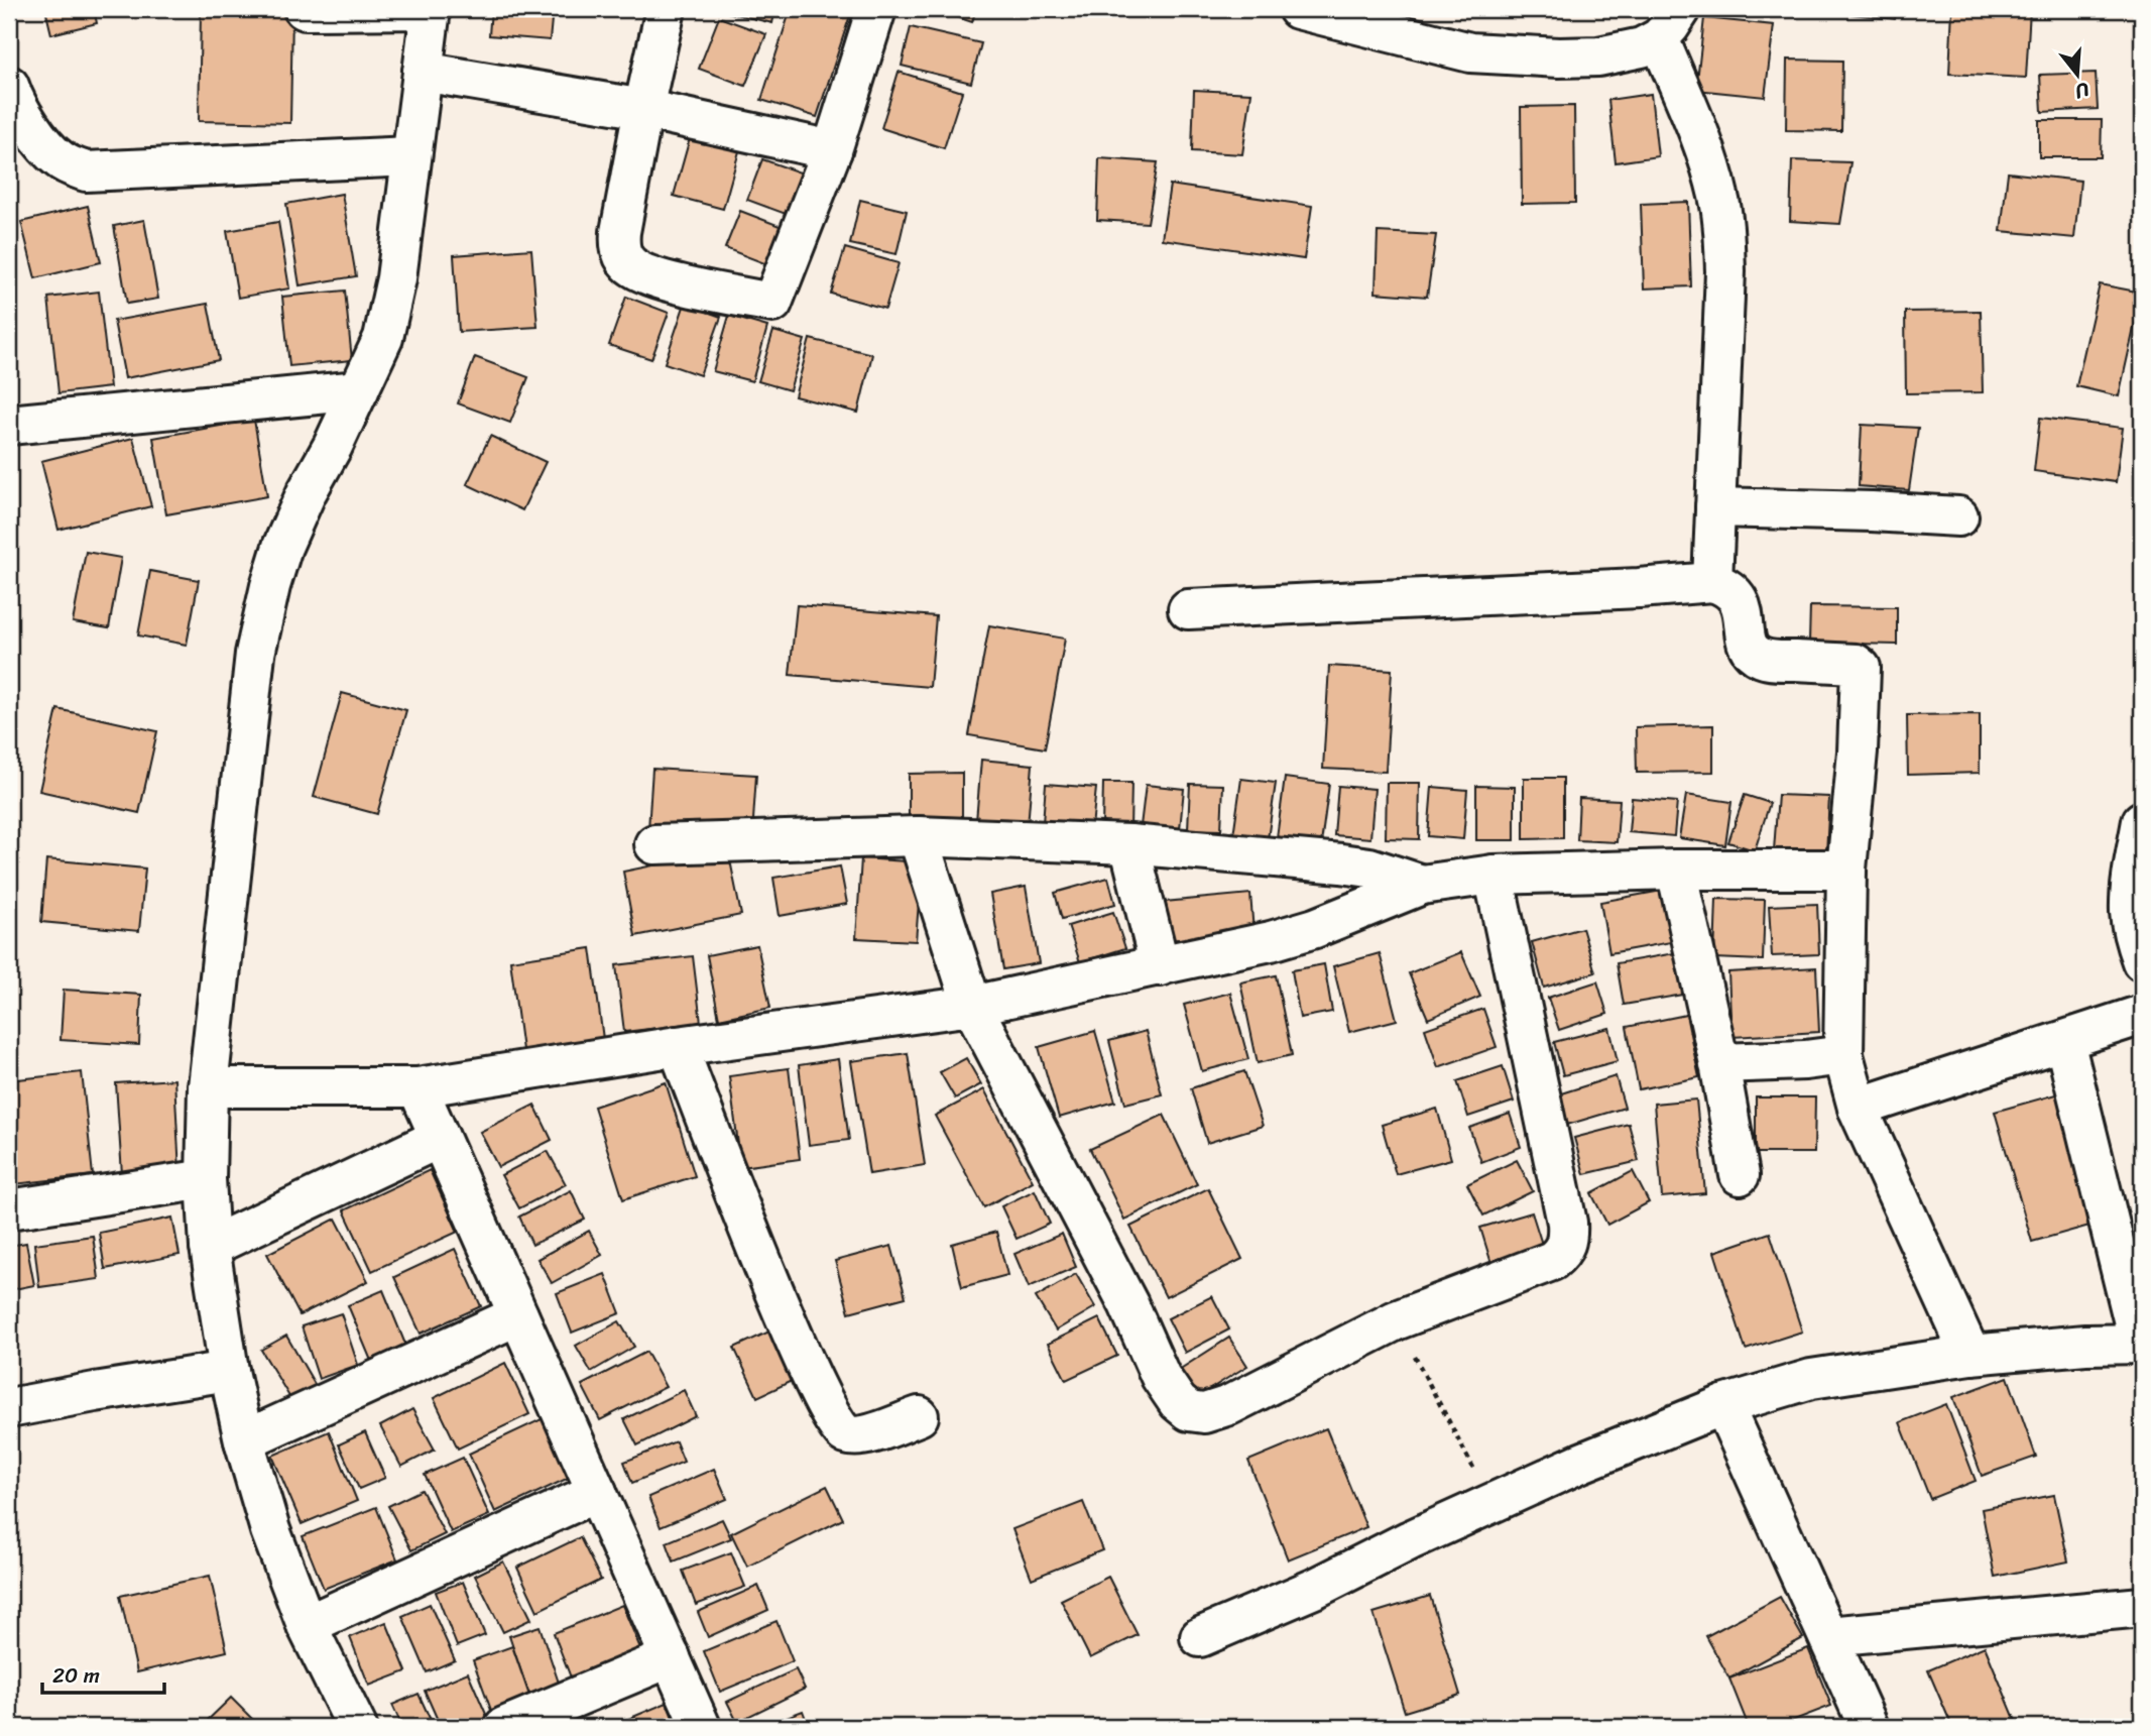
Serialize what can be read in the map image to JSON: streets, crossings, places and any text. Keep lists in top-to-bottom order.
{
  "scale_bar": "20 m",
  "north": "bottom"
}
